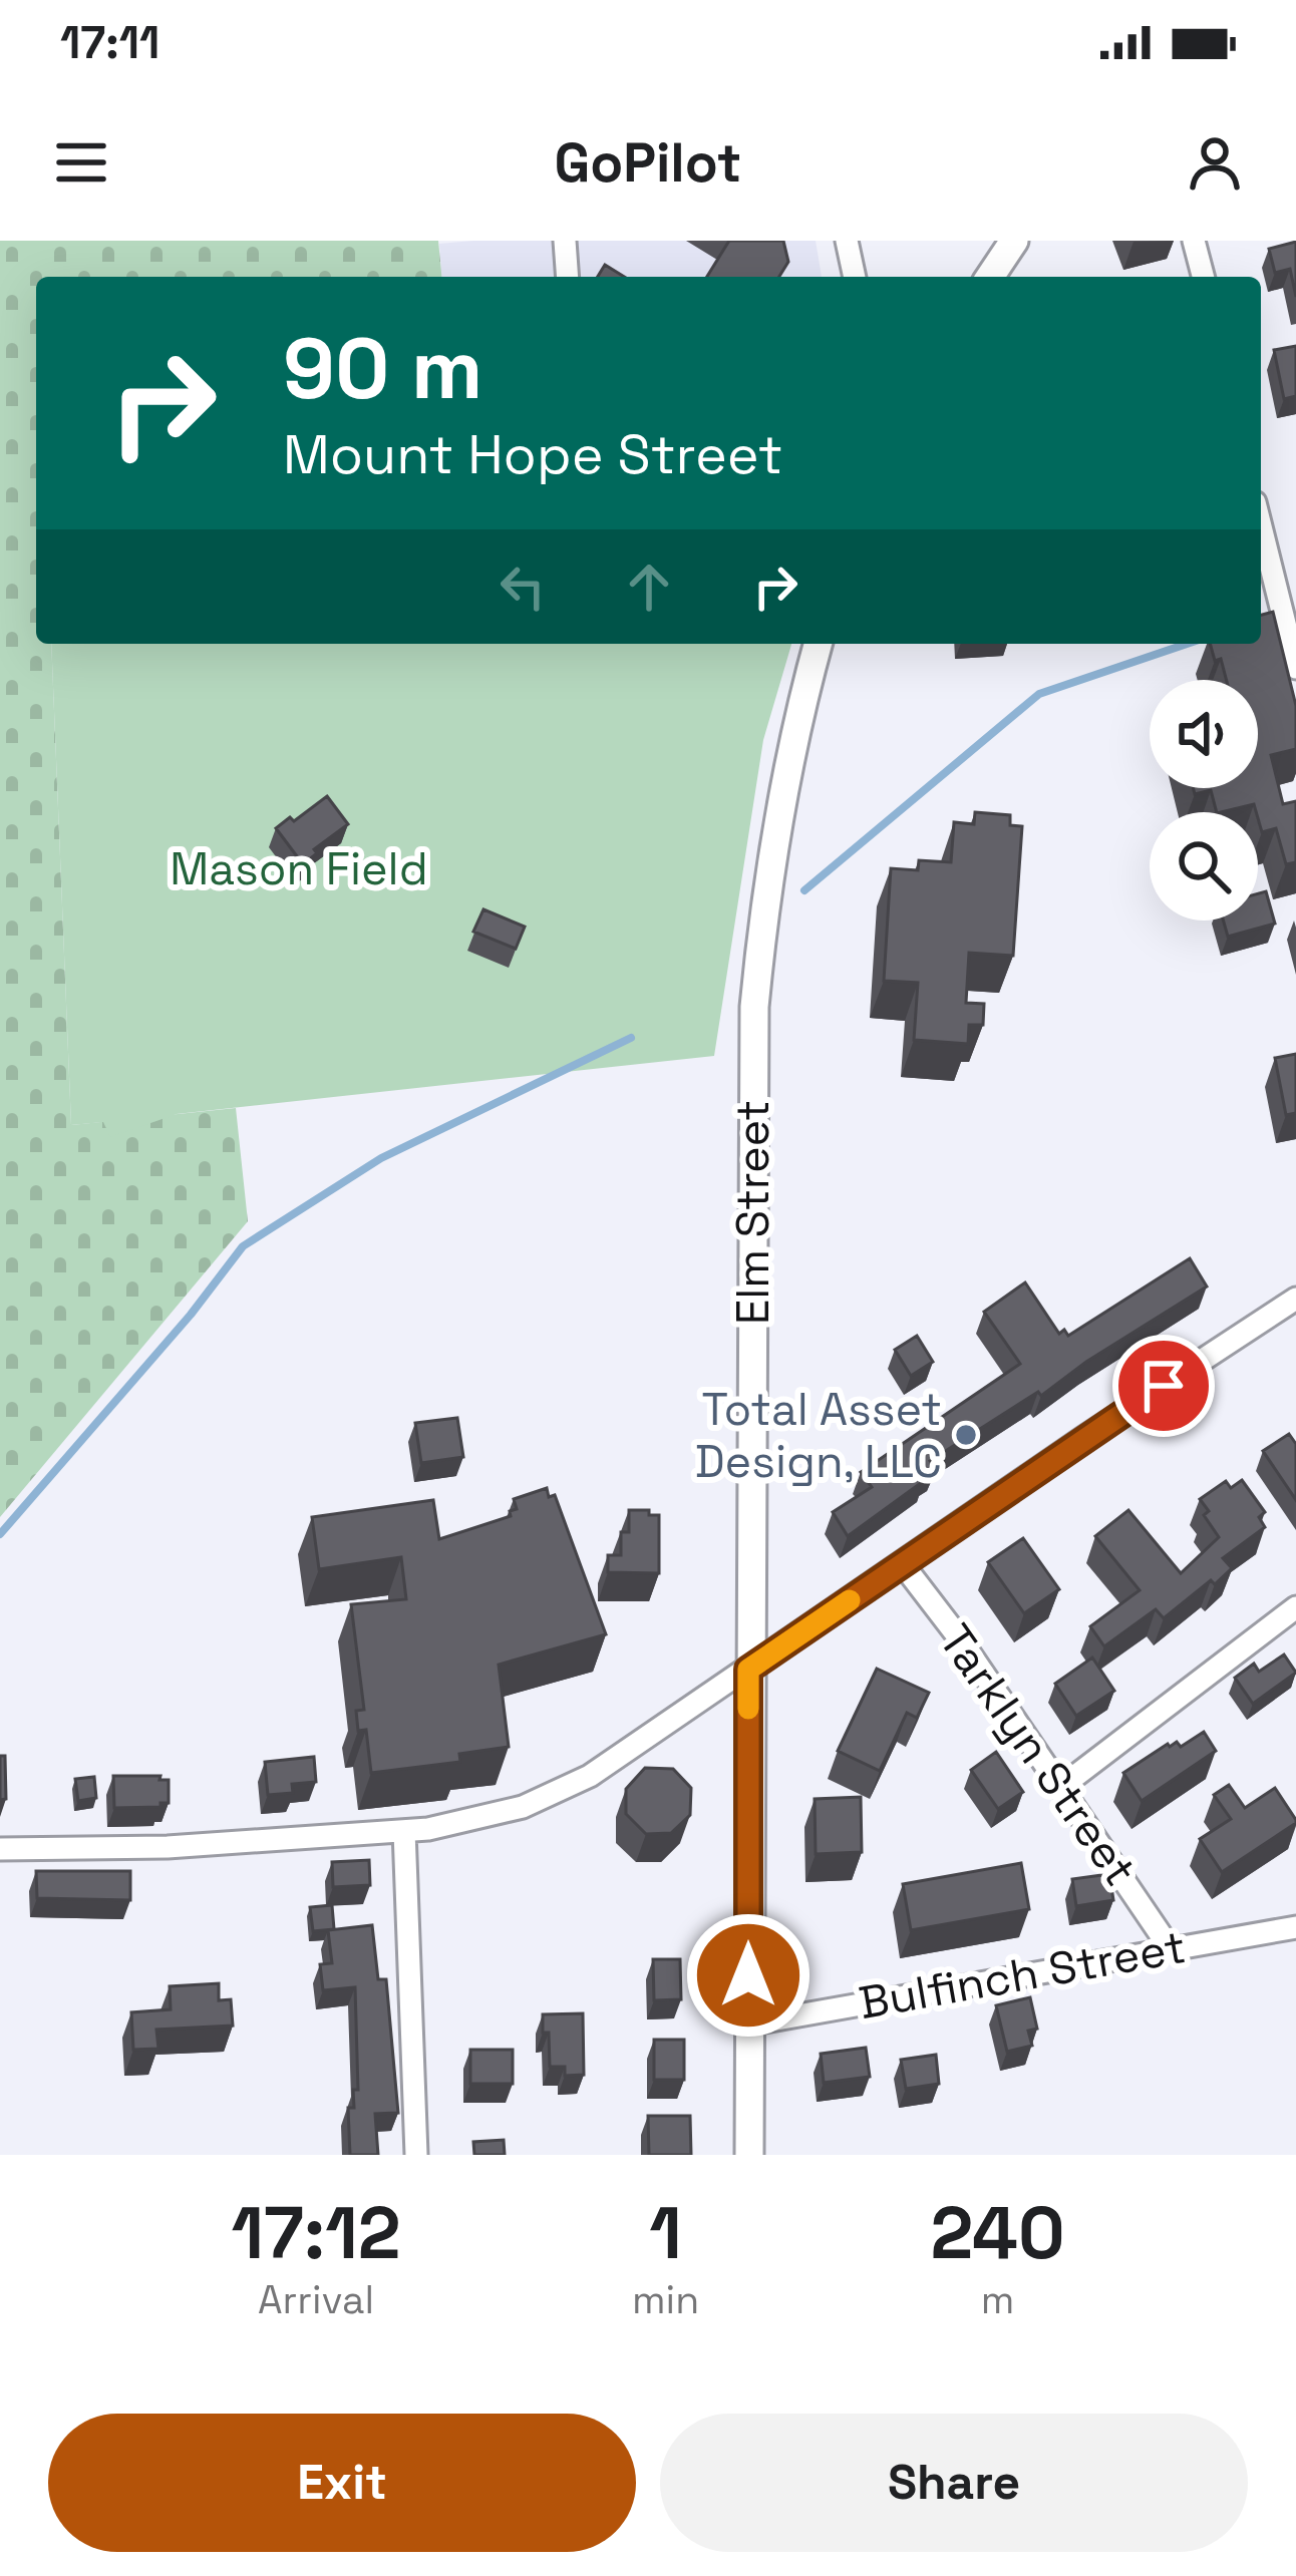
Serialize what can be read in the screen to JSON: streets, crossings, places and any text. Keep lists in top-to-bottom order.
{
  "streets": {
    "main road": ["Elm Street"],
    "street": ["Tarklyn Street", "Bulfinch Street"]
  },
  "crossings": [
    ["Elm Street", "Bulfinch Street"],
    ["Tarklyn Street", "Bulfinch Street"]
  ],
  "parks": ["Mason Field"],
  "places": ["Total Asset Design, LLC"],
  "page": {
    "status": "17:11",
    "header": "GoPilot",
    "turn": ["90 m", "Mount Hope Street"],
    "eta": [
      "17:12",
      "Arrival",
      "1",
      "min",
      "240",
      "m"
    ],
    "buttons": ["Exit", "Share"]
  }
}
